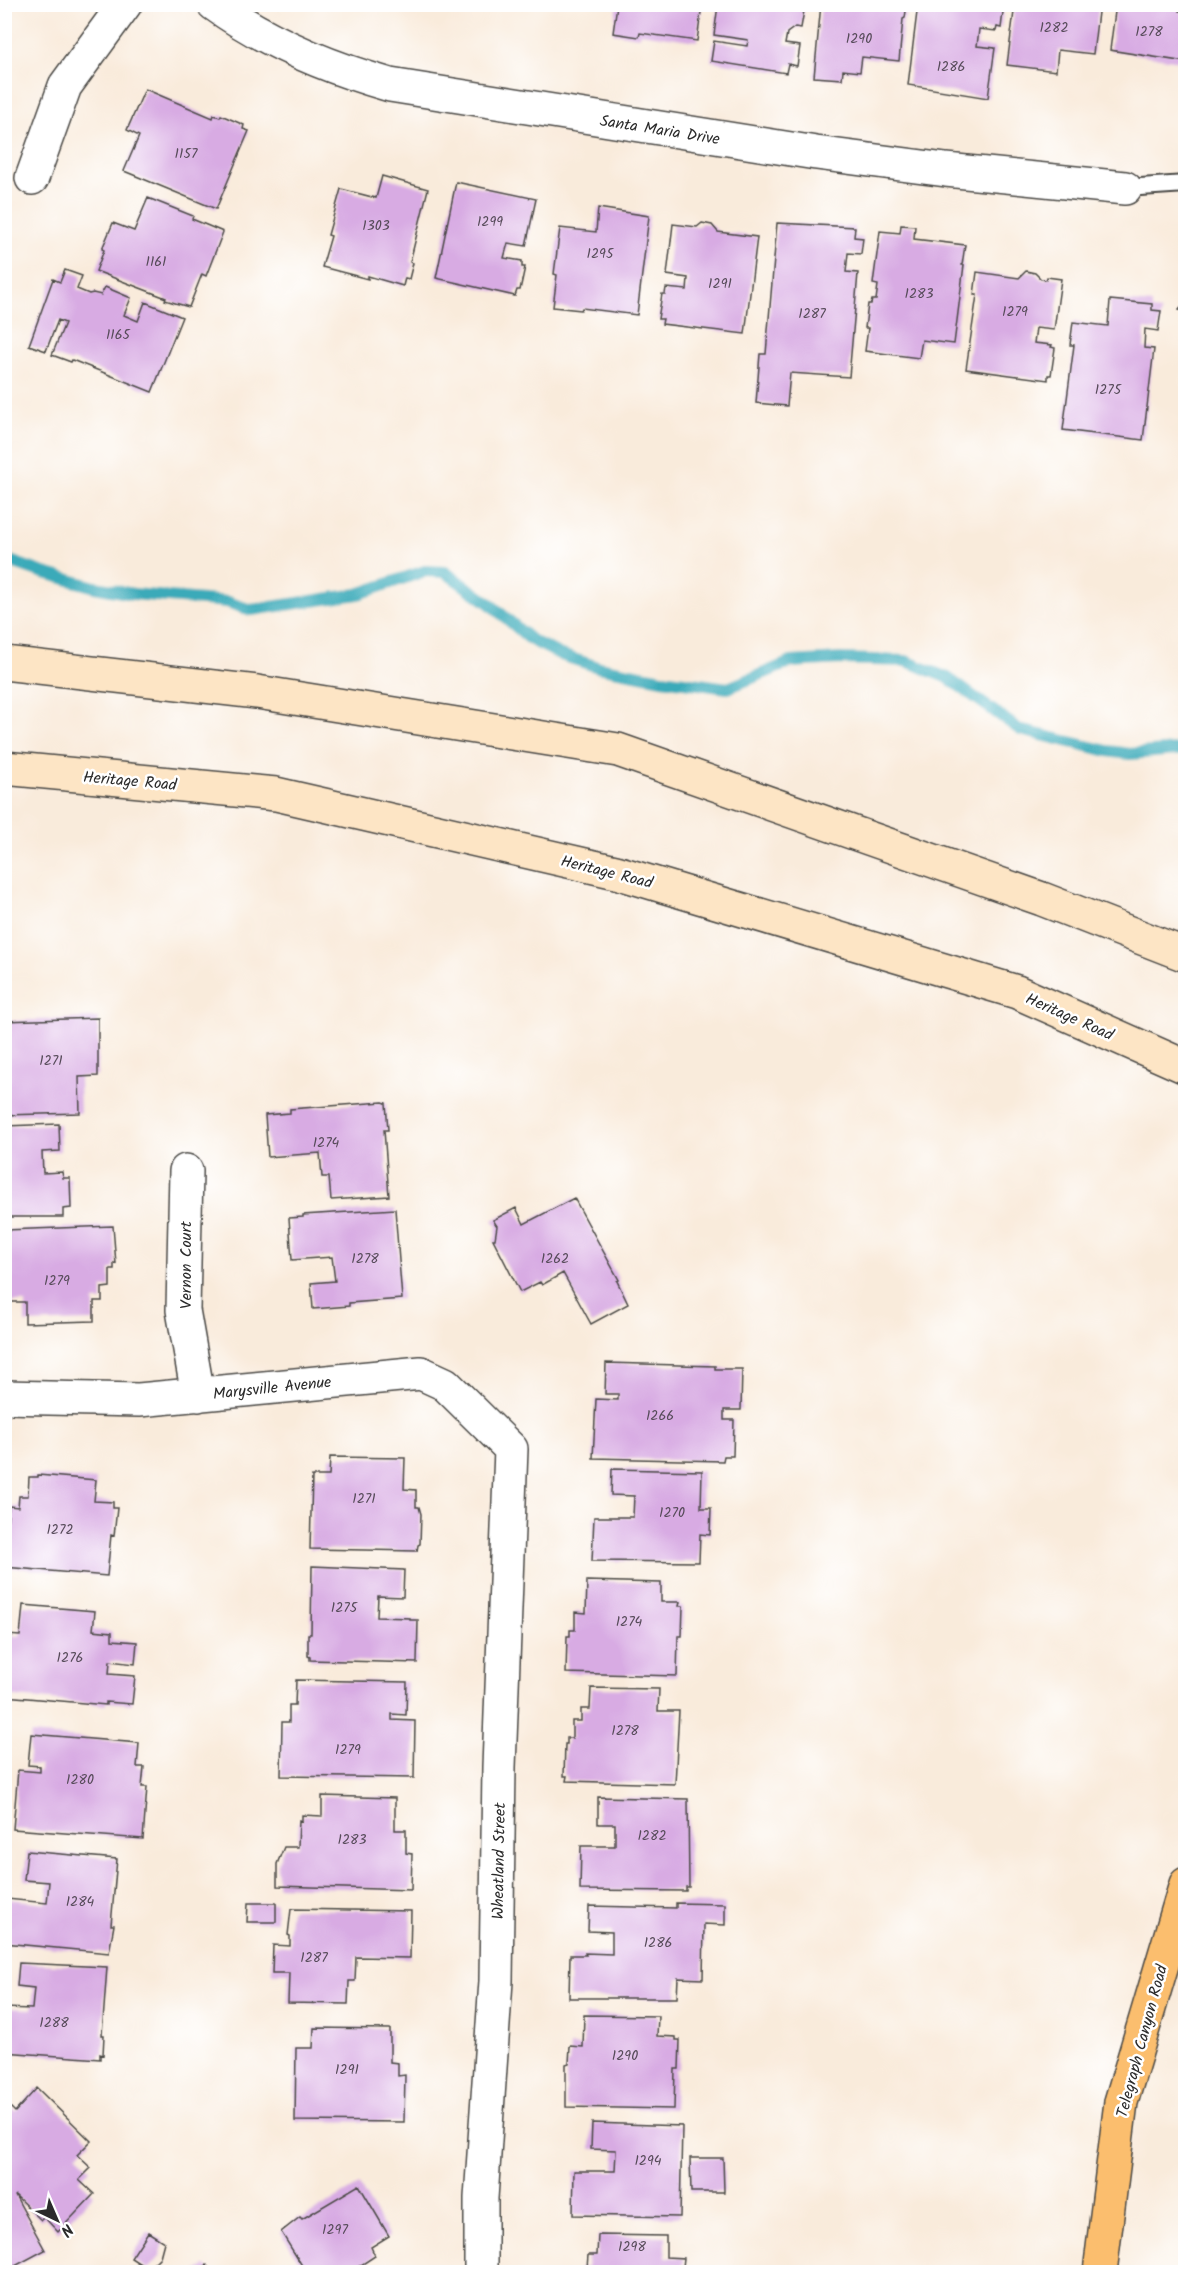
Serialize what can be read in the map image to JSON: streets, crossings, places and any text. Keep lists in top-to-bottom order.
{
  "streets": {
    "main road": ["Heritage Road", "Telegraph Canyon Road"],
    "street": [
      "Santa Maria Drive",
      "Vernon Court",
      "Marysville Avenue",
      "Wheatland Street"
    ]
  },
  "crossings": [
    ["Vernon Court", "Marysville Avenue"],
    ["Marysville Avenue", "Wheatland Street"]
  ],
  "house_numbers": [
    "1282",
    "1278",
    "1290",
    "1286",
    "1157",
    "1299",
    "1303",
    "1295",
    "1161",
    "1291",
    "1283",
    "1279",
    "1287",
    "1165",
    "1275",
    "1271",
    "1274",
    "1278",
    "1262",
    "1279",
    "1266",
    "1271",
    "1270",
    "1272",
    "1275",
    "1274",
    "1276",
    "1278",
    "1279",
    "1280",
    "1282",
    "1283",
    "1284",
    "1286",
    "1287",
    "1288",
    "1290",
    "1291",
    "1294",
    "1297",
    "1298"
  ],
  "north": "bottom right"
}
